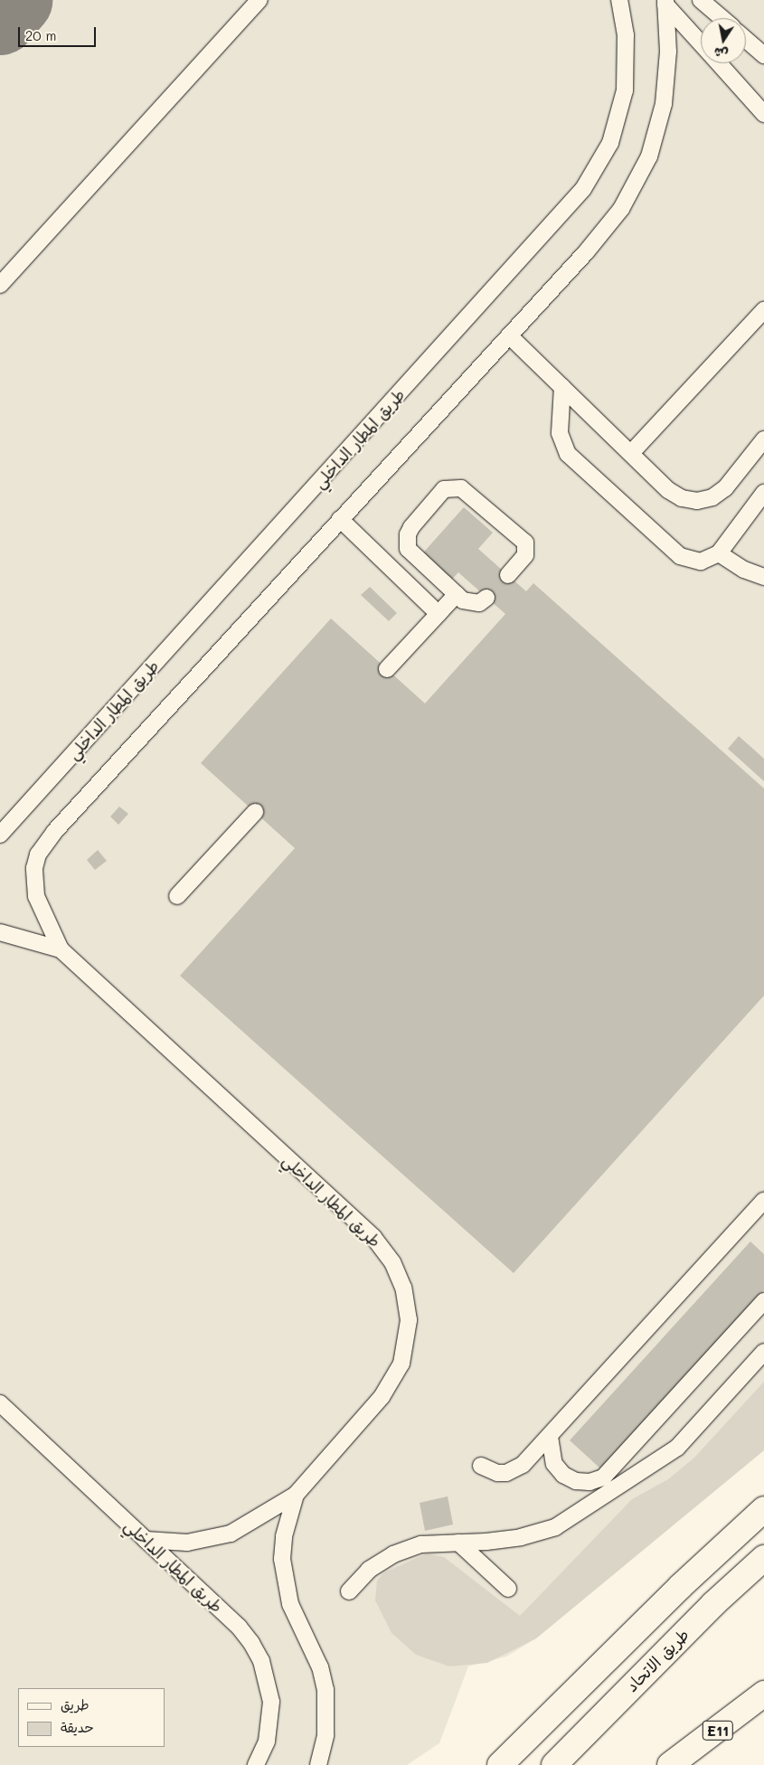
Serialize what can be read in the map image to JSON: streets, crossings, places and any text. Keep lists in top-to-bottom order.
{
  "streets": {
    "main road": ["طريق الاتحاد", "E11"],
    "lane": ["طريق المطار الداخلي"]
  },
  "legend": ["طريق", "حديقة"],
  "scale_bar": "20 m",
  "north": "bottom"
}
